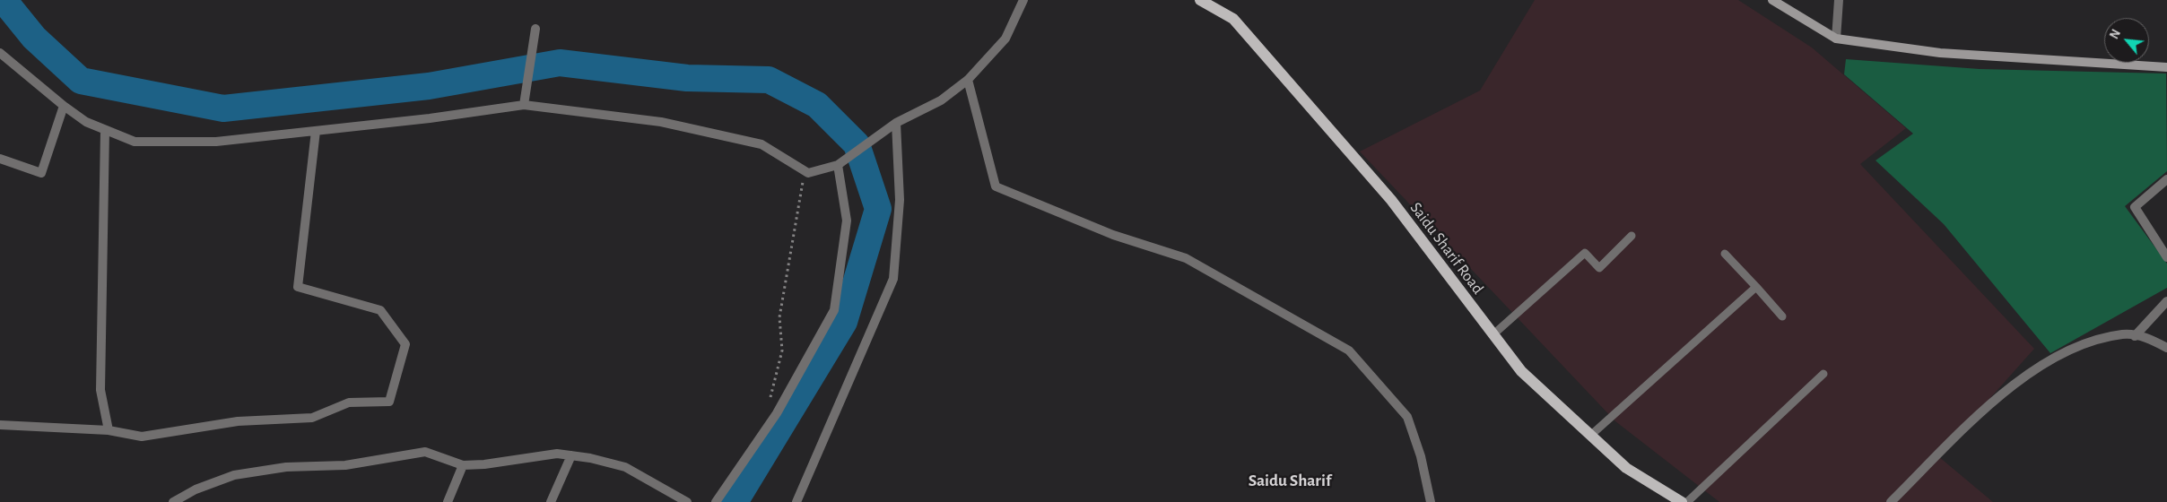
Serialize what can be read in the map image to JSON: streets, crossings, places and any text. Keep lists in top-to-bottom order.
{
  "streets": {
    "main road": ["Saidu Sharif Road"]
  },
  "districts": ["Saidu Sharif"],
  "north": "top left"
}
